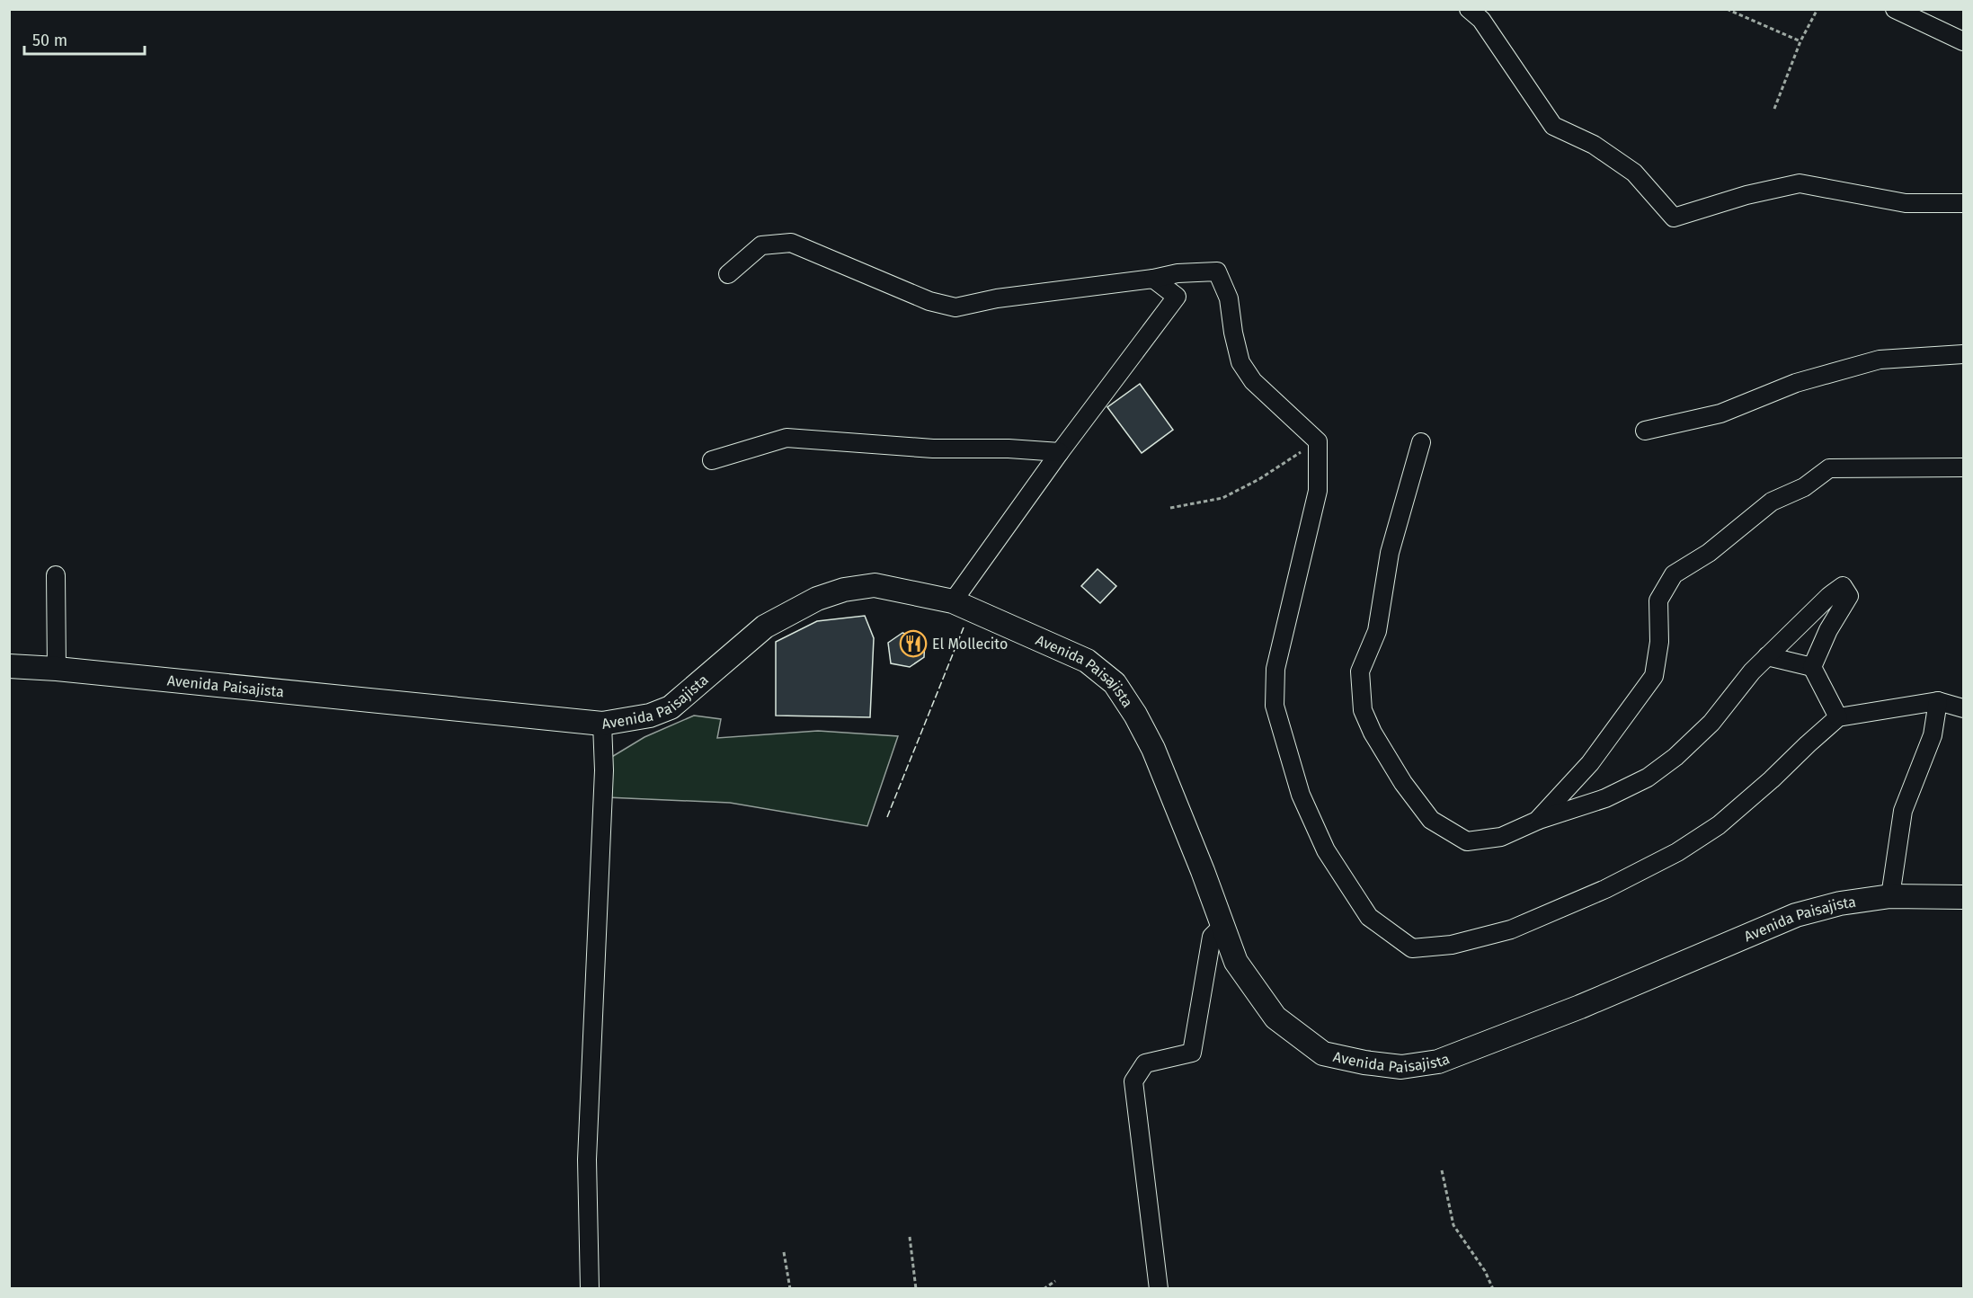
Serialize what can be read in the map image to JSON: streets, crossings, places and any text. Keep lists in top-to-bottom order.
{
  "streets": {
    "main road": ["Avenida Paisajista"]
  },
  "places": {
    "restaurant": ["El Mollecito"]
  },
  "scale_bar": "50 m"
}
